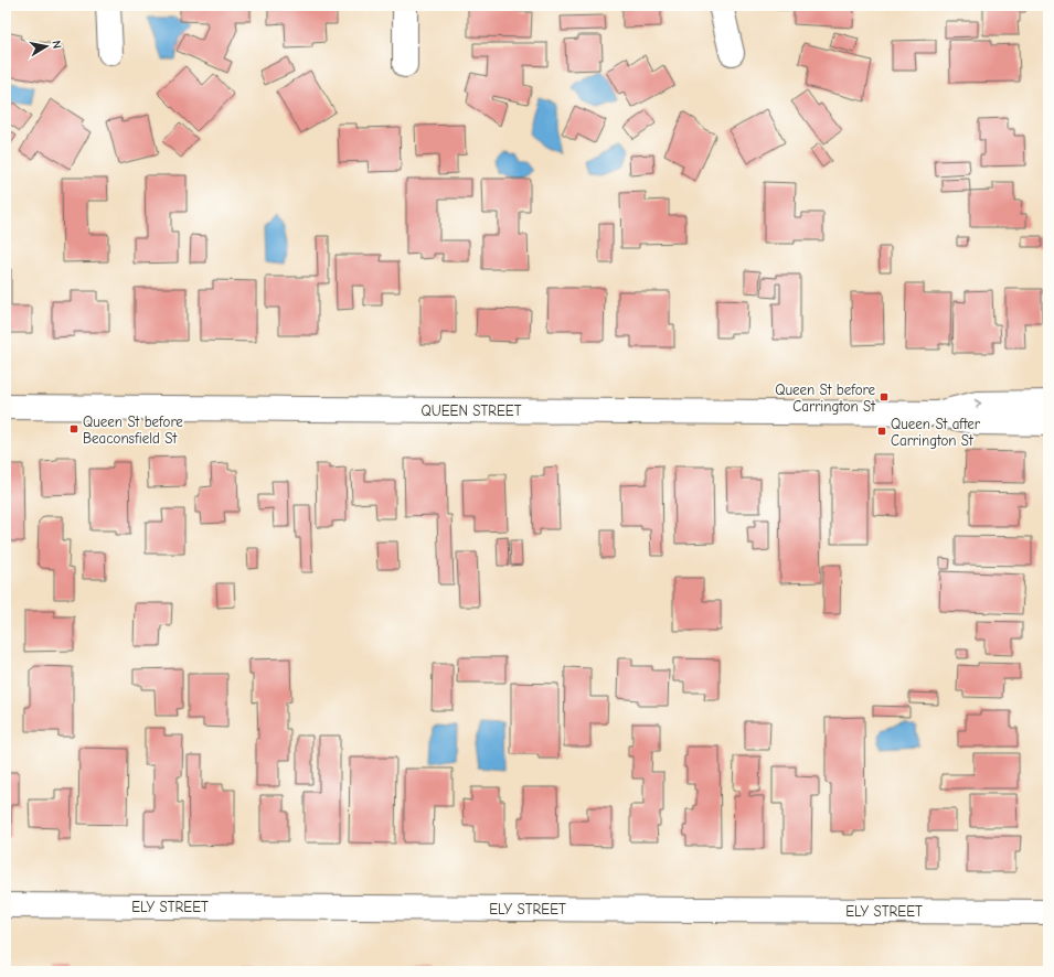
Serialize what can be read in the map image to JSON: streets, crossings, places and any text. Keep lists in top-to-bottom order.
{
  "streets": {
    "street": ["QUEEN STREET", "ELY STREET"]
  },
  "places": {
    "transit": ["Queen St before Carrington St", "Queen St before Beaconsfield St", "Queen St after Carrington St"]
  },
  "north": "right"
}
